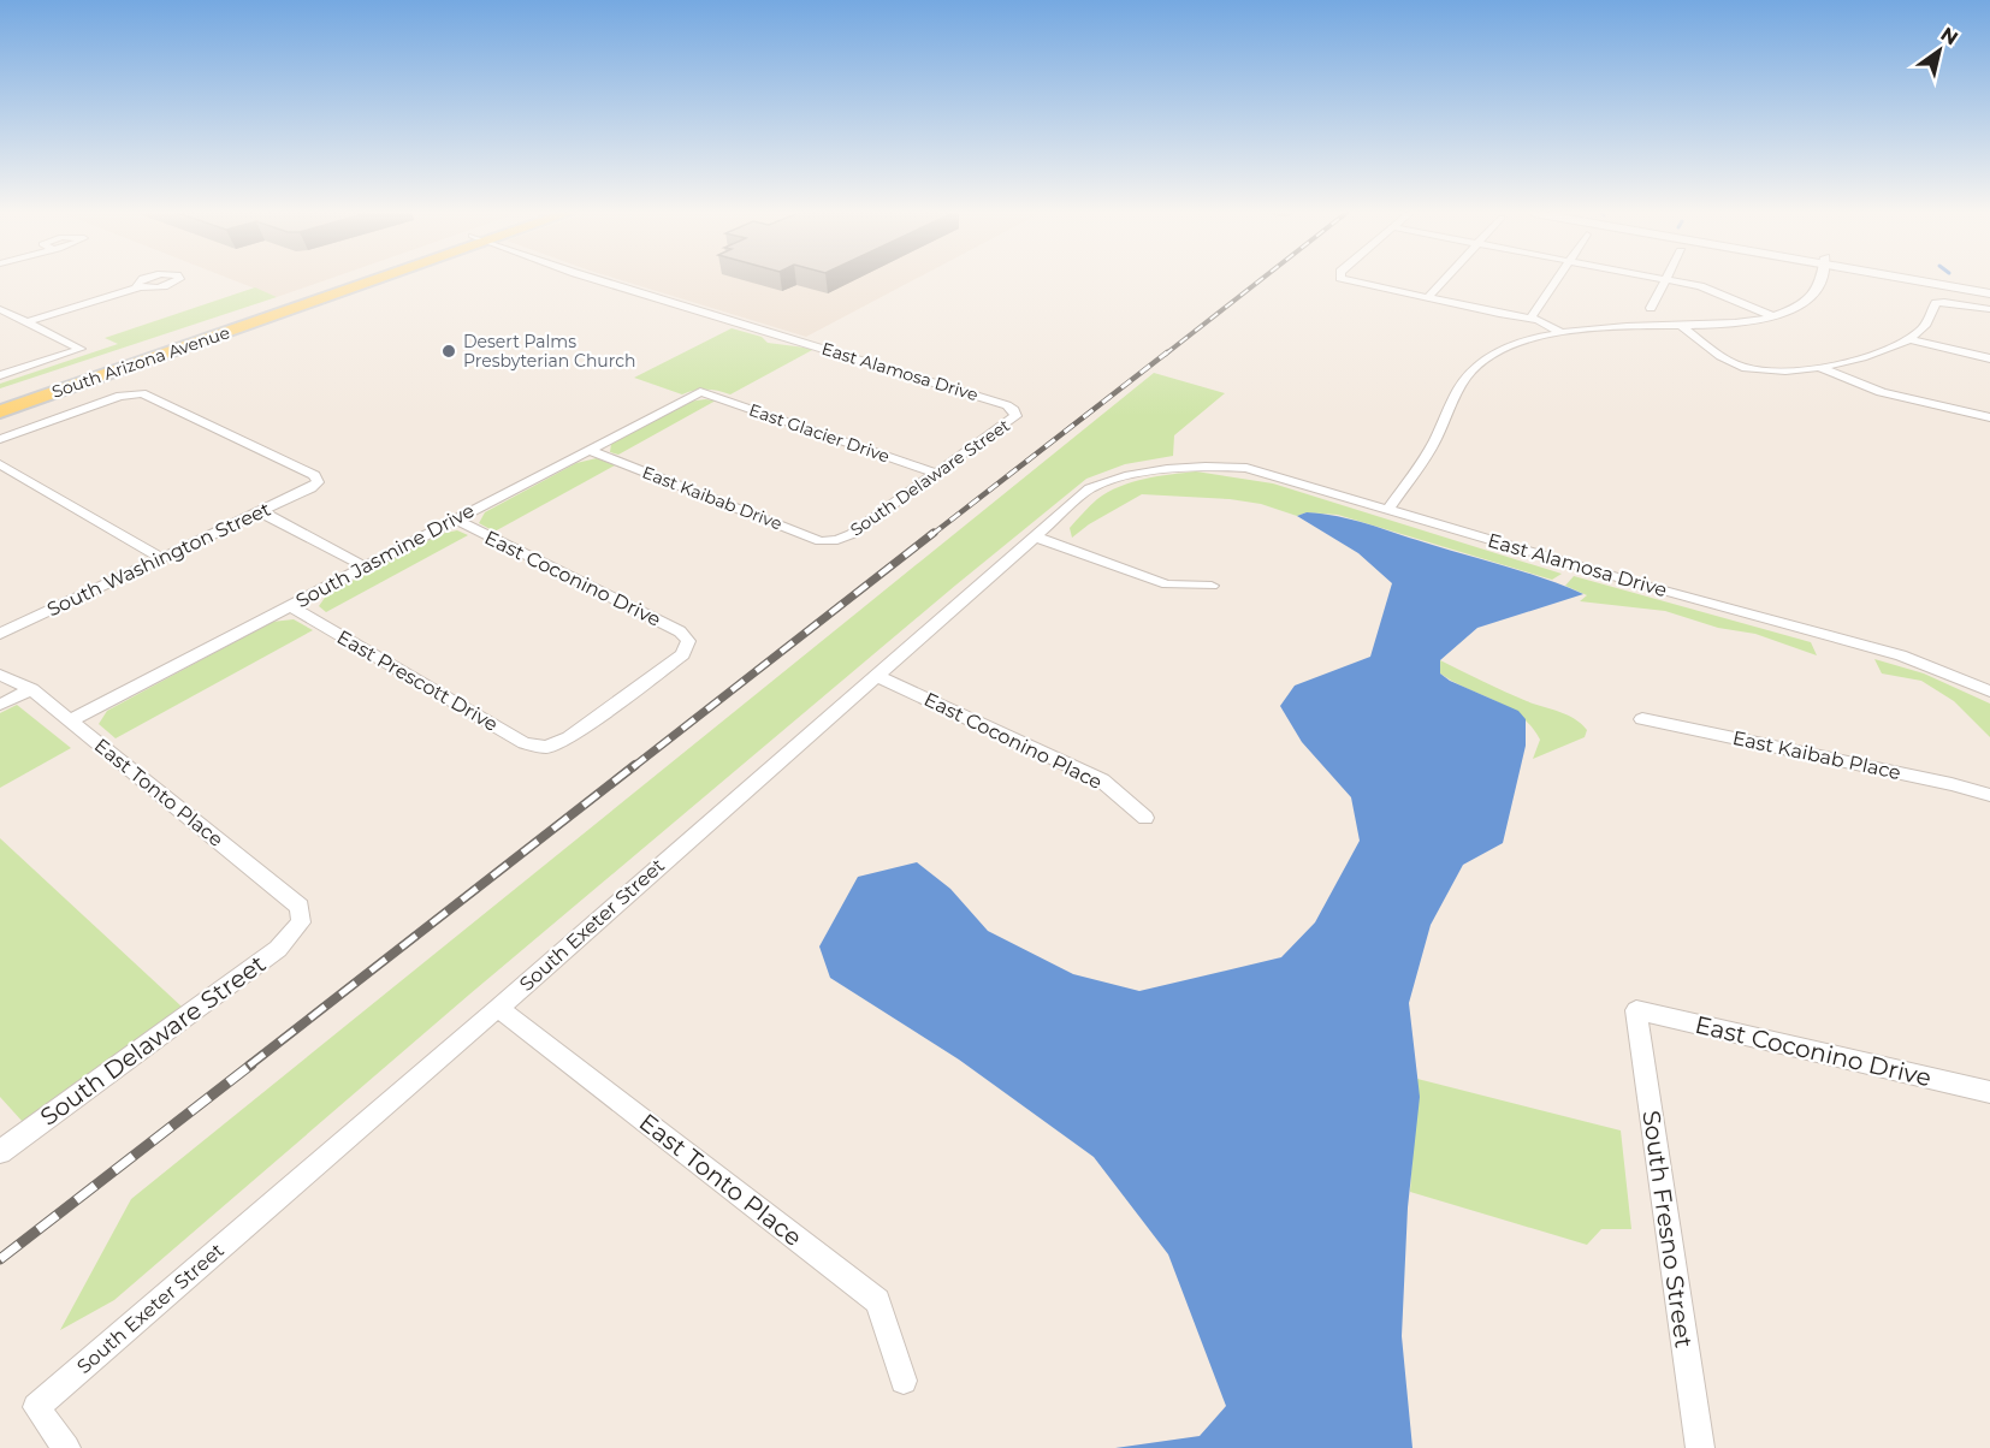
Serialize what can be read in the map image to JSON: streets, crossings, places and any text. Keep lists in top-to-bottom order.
{
  "streets": {
    "main road": ["South Arizona Avenue"],
    "street": [
      "East Alamosa Drive",
      "East Glacier Drive",
      "South Delaware Street",
      "East Kaibab Drive",
      "South Jasmine Drive",
      "South Washington Street",
      "East Coconino Drive",
      "East Prescott Drive",
      "East Coconino Place",
      "East Kaibab Place",
      "East Tonto Place",
      "South Exeter Street",
      "South Fresno Street"
    ]
  },
  "crossings": [
    ["East Alamosa Drive", "South Delaware Street"],
    ["East Alamosa Drive", "South Exeter Street"],
    ["East Glacier Drive", "South Delaware Street"],
    ["East Glacier Drive", "South Jasmine Drive"],
    ["South Delaware Street", "East Kaibab Drive"],
    ["South Delaware Street", "East Tonto Place"],
    ["East Kaibab Drive", "South Jasmine Drive"],
    ["South Jasmine Drive", "East Coconino Drive"],
    ["South Jasmine Drive", "East Prescott Drive"],
    ["South Jasmine Drive", "East Tonto Place"],
    ["East Coconino Drive", "East Prescott Drive"],
    ["East Coconino Drive", "South Fresno Street"],
    ["East Coconino Place", "South Exeter Street"],
    ["East Tonto Place", "South Exeter Street"]
  ],
  "places": ["Desert Palms Presbyterian Church"],
  "north": "top right"
}
